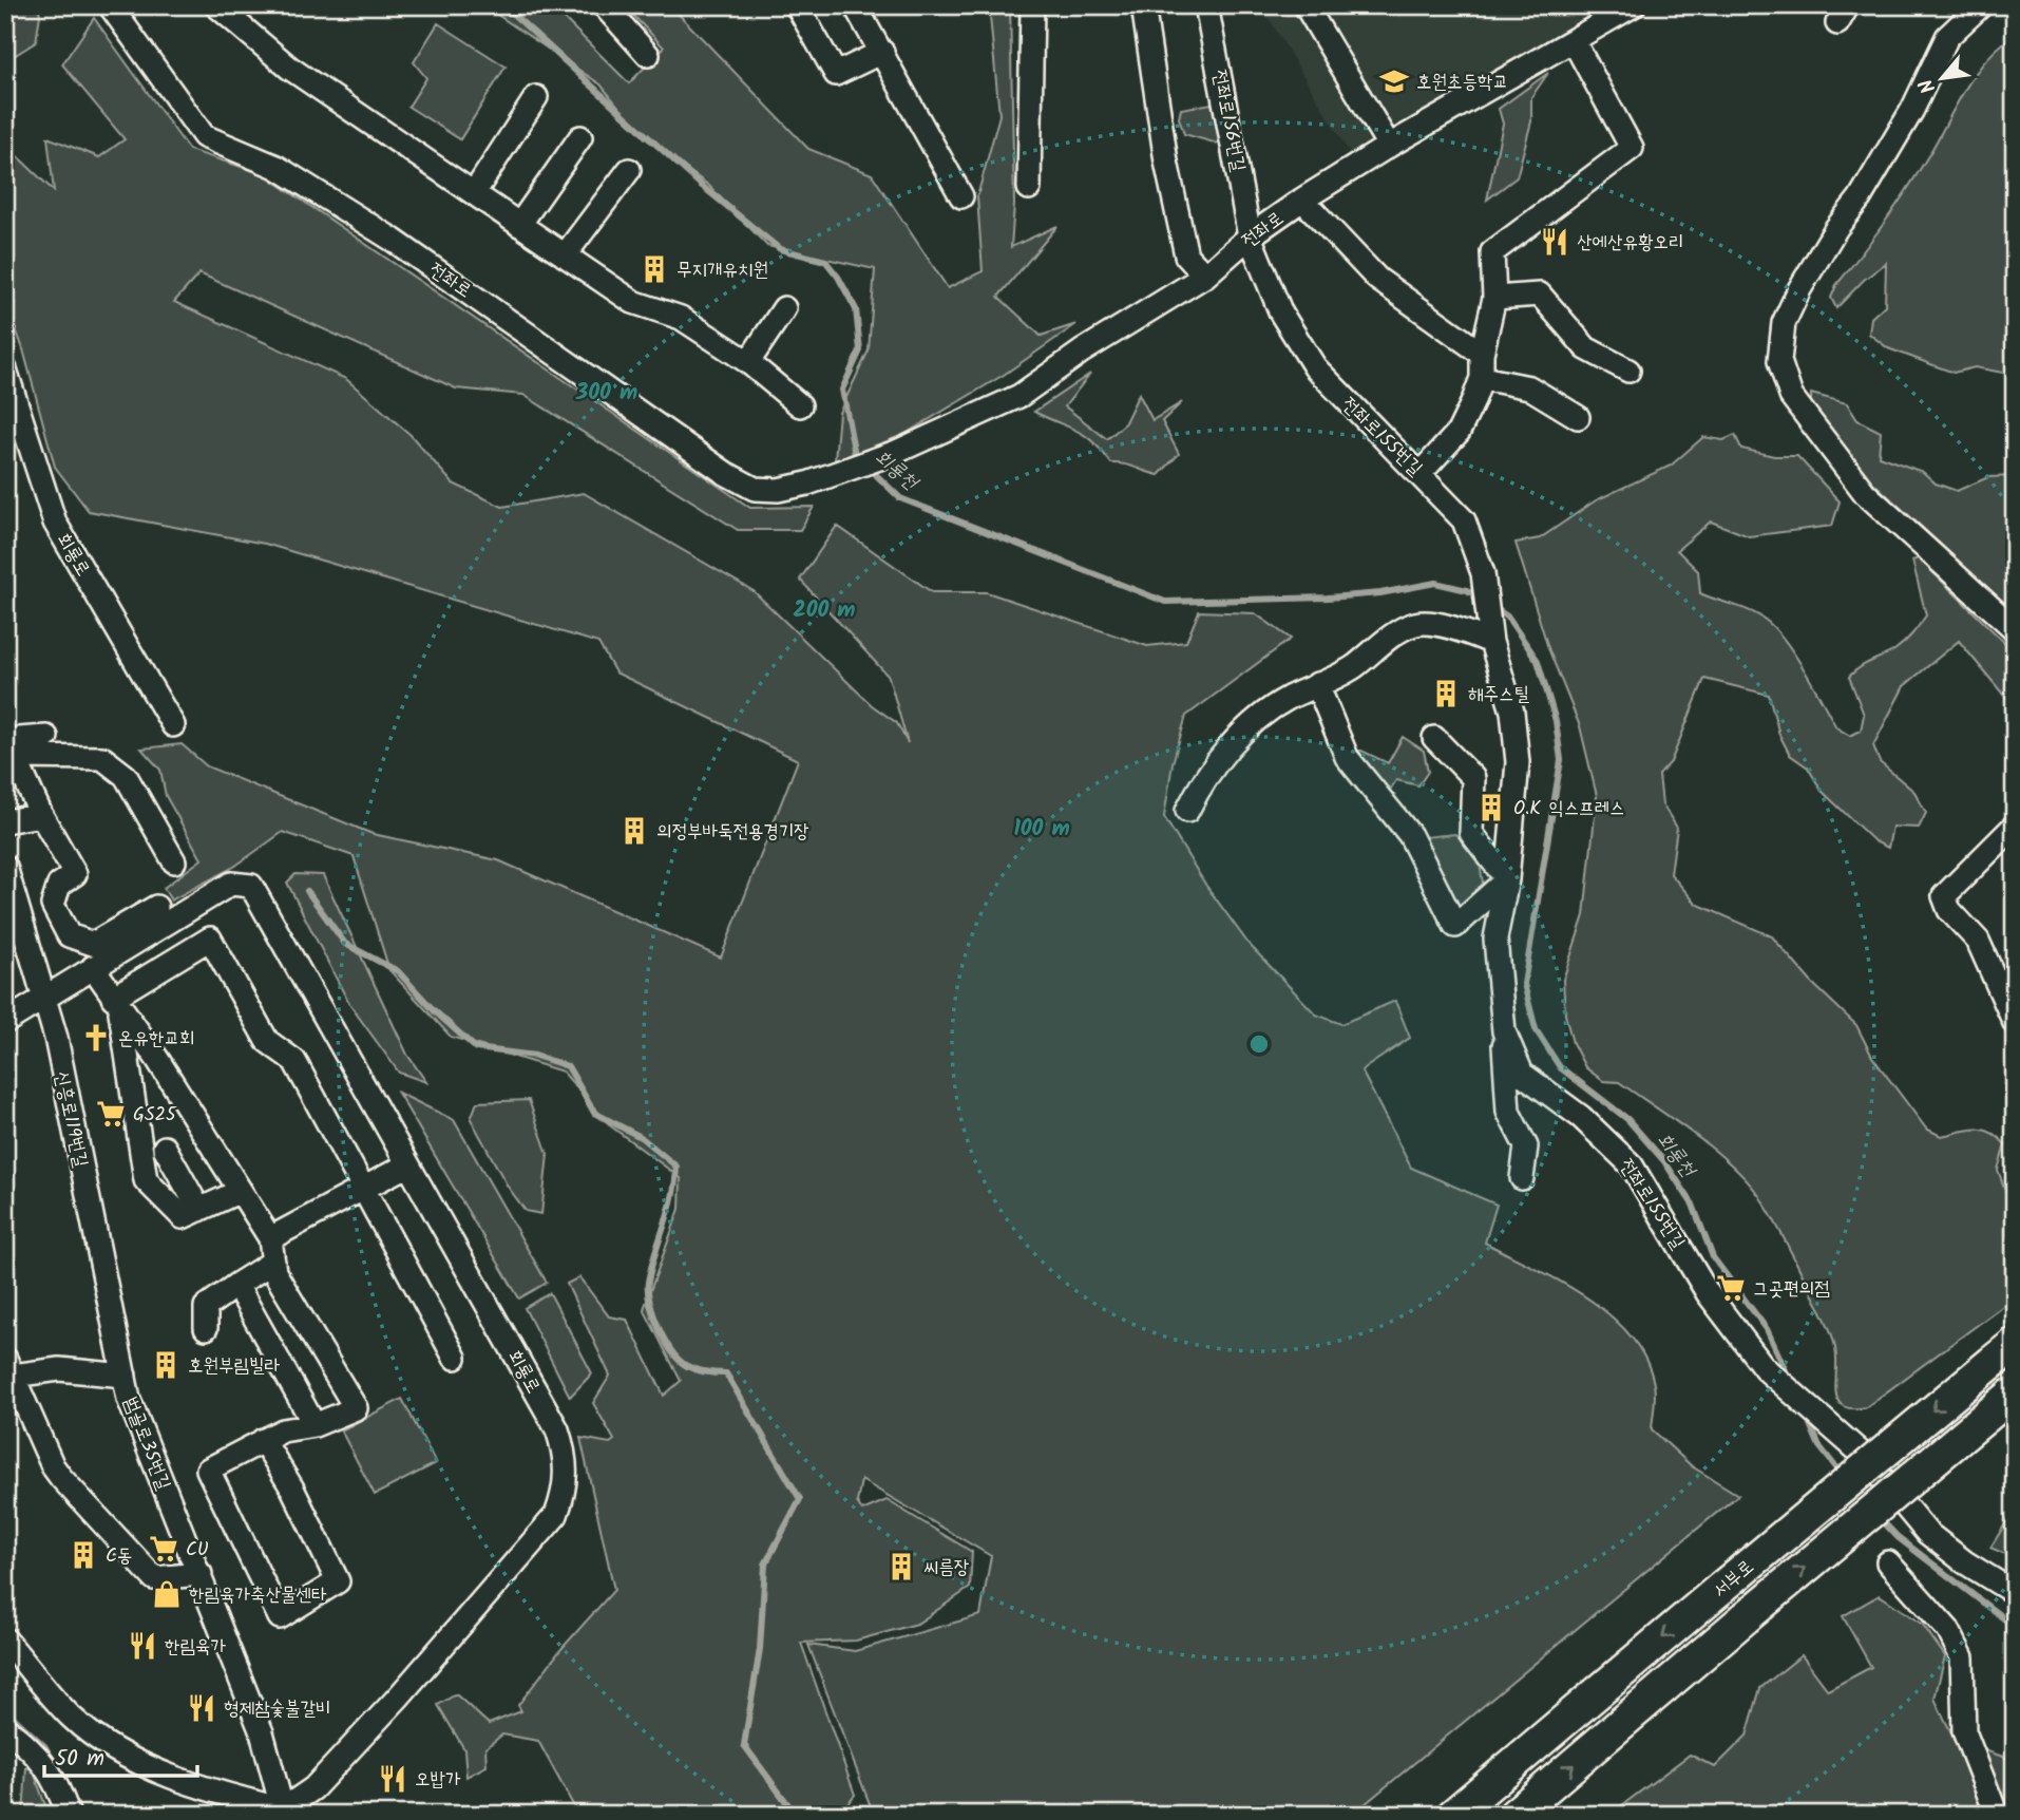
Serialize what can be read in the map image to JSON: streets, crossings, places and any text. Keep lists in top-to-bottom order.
{
  "streets": {
    "highway": ["서부로"],
    "street": [
      "전좌로156번길",
      "전좌로",
      "전좌로155번길",
      "회룡로",
      "신흥로119번길",
      "범골로35번길"
    ]
  },
  "crossings": [
    ["전좌로156번길", "전좌로"],
    ["전좌로156번길", "전좌로155번길"],
    ["전좌로", "전좌로155번길"],
    ["회룡로", "범골로35번길"],
    ["신흥로119번길", "범골로35번길"]
  ],
  "water": ["회룡천"],
  "places": {
    "school or university": ["호원초등학교"],
    "restaurant": [
      "산에산유황오리",
      "한림육가",
      "형제참숯불갈비",
      "오밥가"
    ],
    "building": [
      "무지개유치원",
      "해주스틸",
      "O.K 익스프레스",
      "의정부바둑전용경기장",
      "호원부림빌라",
      "C동",
      "씨름장"
    ],
    "church": ["온유한교회"],
    "supermarket": ["GS25", "그곳편의점", "CU"],
    "shop": ["한림육가축산물센타"]
  },
  "scale_bar": "50 m",
  "north": "bottom left",
  "rings": ["300 m", "200 m", "100 m"]
}
